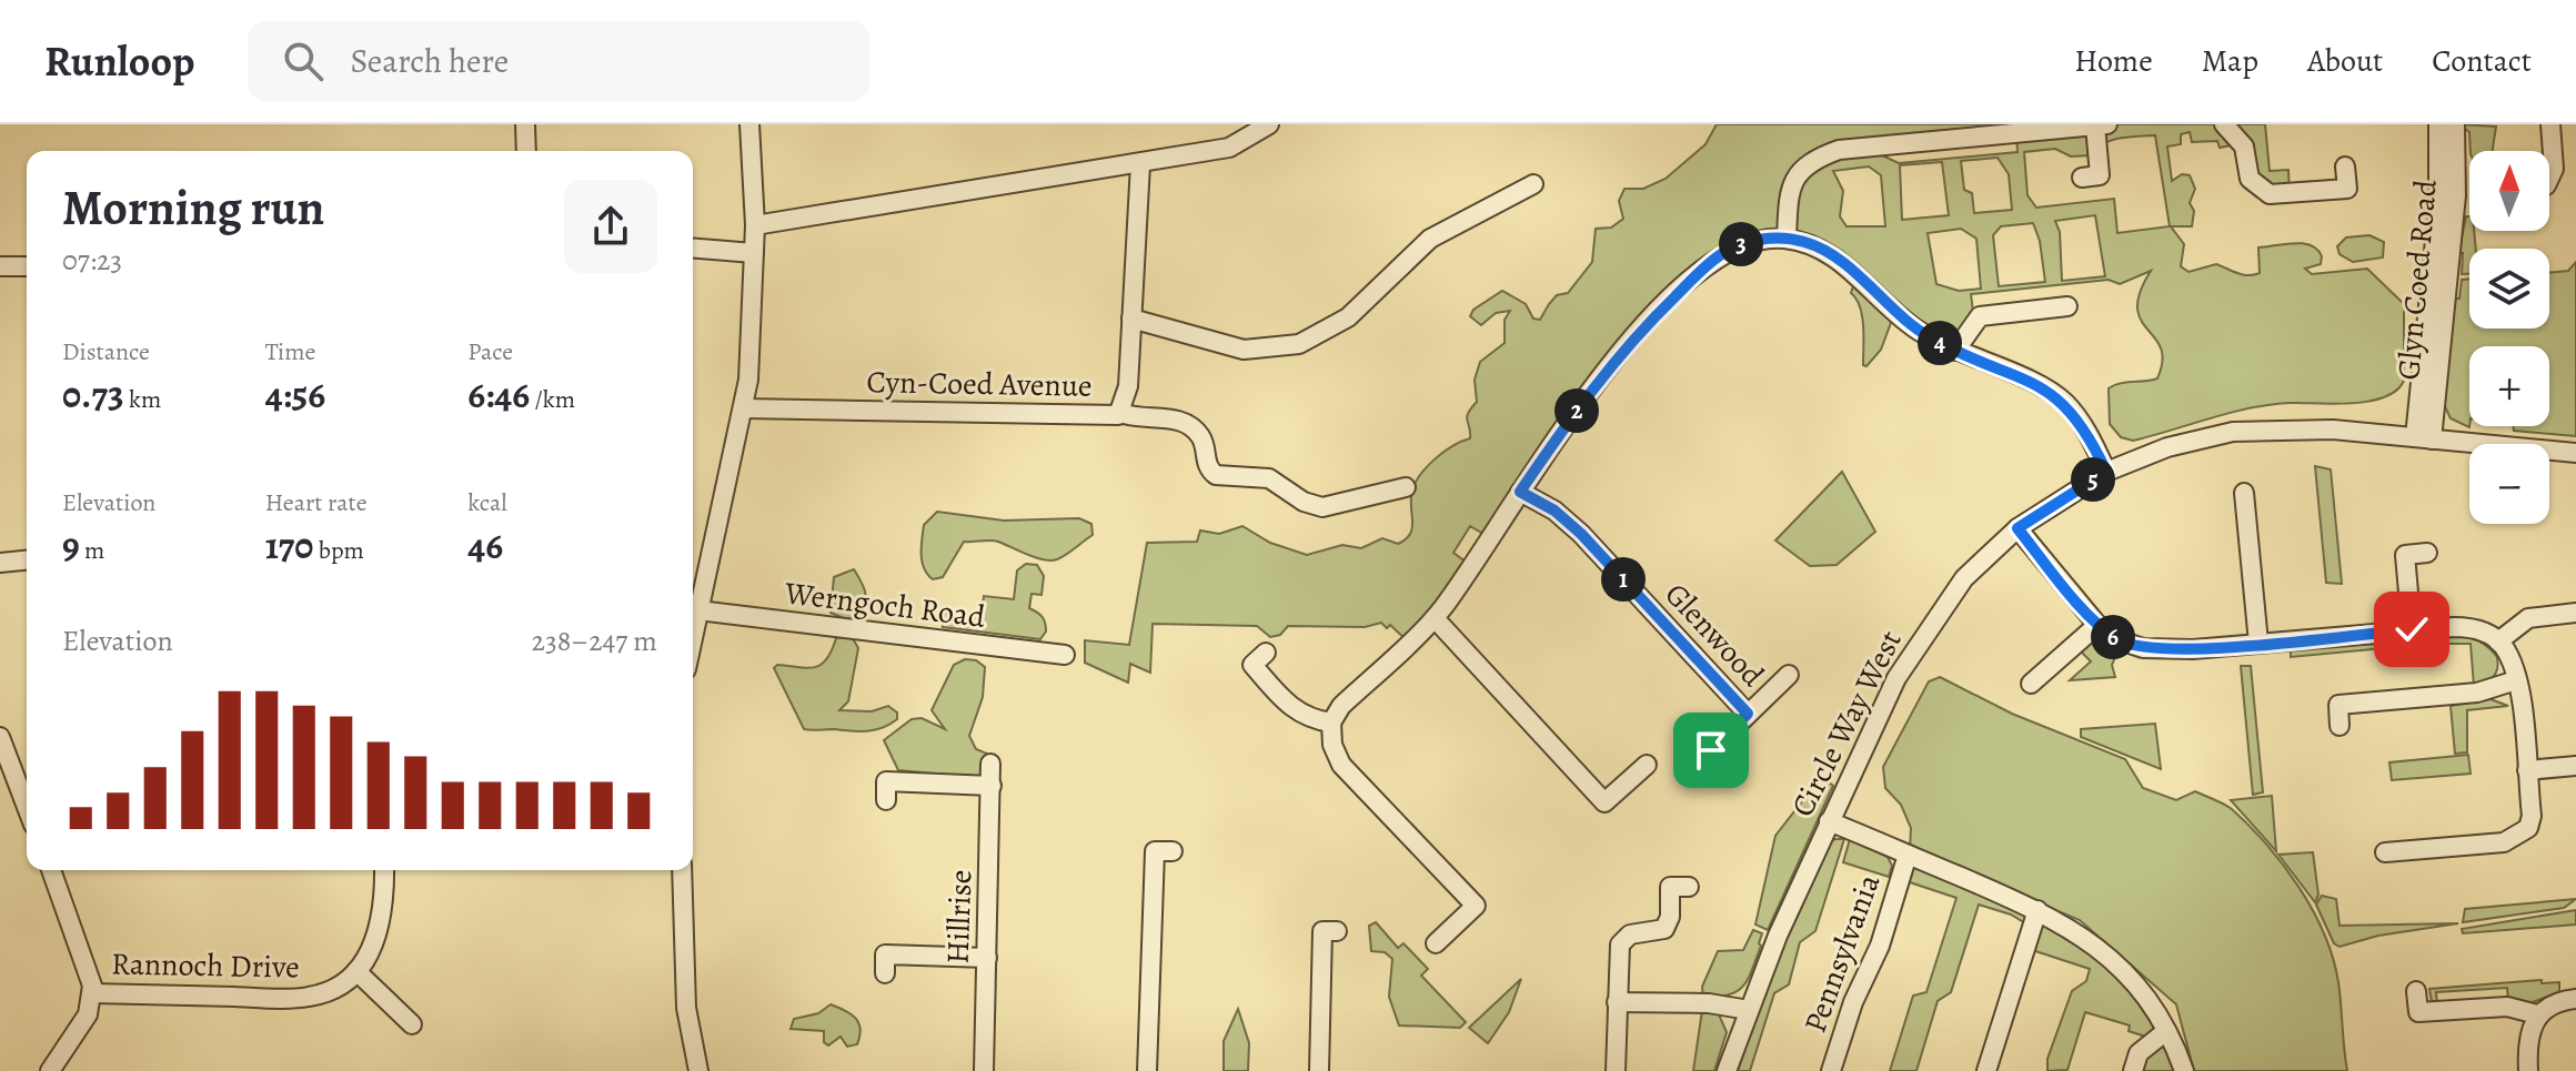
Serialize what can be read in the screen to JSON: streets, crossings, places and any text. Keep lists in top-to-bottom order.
{
  "streets": {
    "street": [
      "Glyn Coed Road",
      "Cyn-Coed Avenue",
      "Werngoch Road",
      "Glenwood",
      "Circle Way West",
      "Hillrise",
      "Pennsylvania",
      "Rannoch Drive"
    ]
  },
  "crossings": [
    ["Glyn Coed Road", "Circle Way West"],
    ["Circle Way West", "Pennsylvania"]
  ],
  "north": "top",
  "page": {
    "header": "Runloop",
    "search": "Search here",
    "nav": [
      "Home",
      "Map",
      "About",
      "Contact"
    ],
    "map_buttons": ["+", "−"],
    "heading": ["Morning run", "07:23"],
    "pins": [
      "3",
      "4",
      "2",
      "5",
      "1",
      "6"
    ],
    "stats": [
      ["Distance", "0.73 km"],
      ["Time", "4:56"],
      ["Pace", "6:46 /km"],
      ["Elevation", "9 m"],
      ["Heart rate", "170 bpm"],
      ["kcal", "46"]
    ],
    "chart": ["Elevation", "238–247 m"]
  }
}
